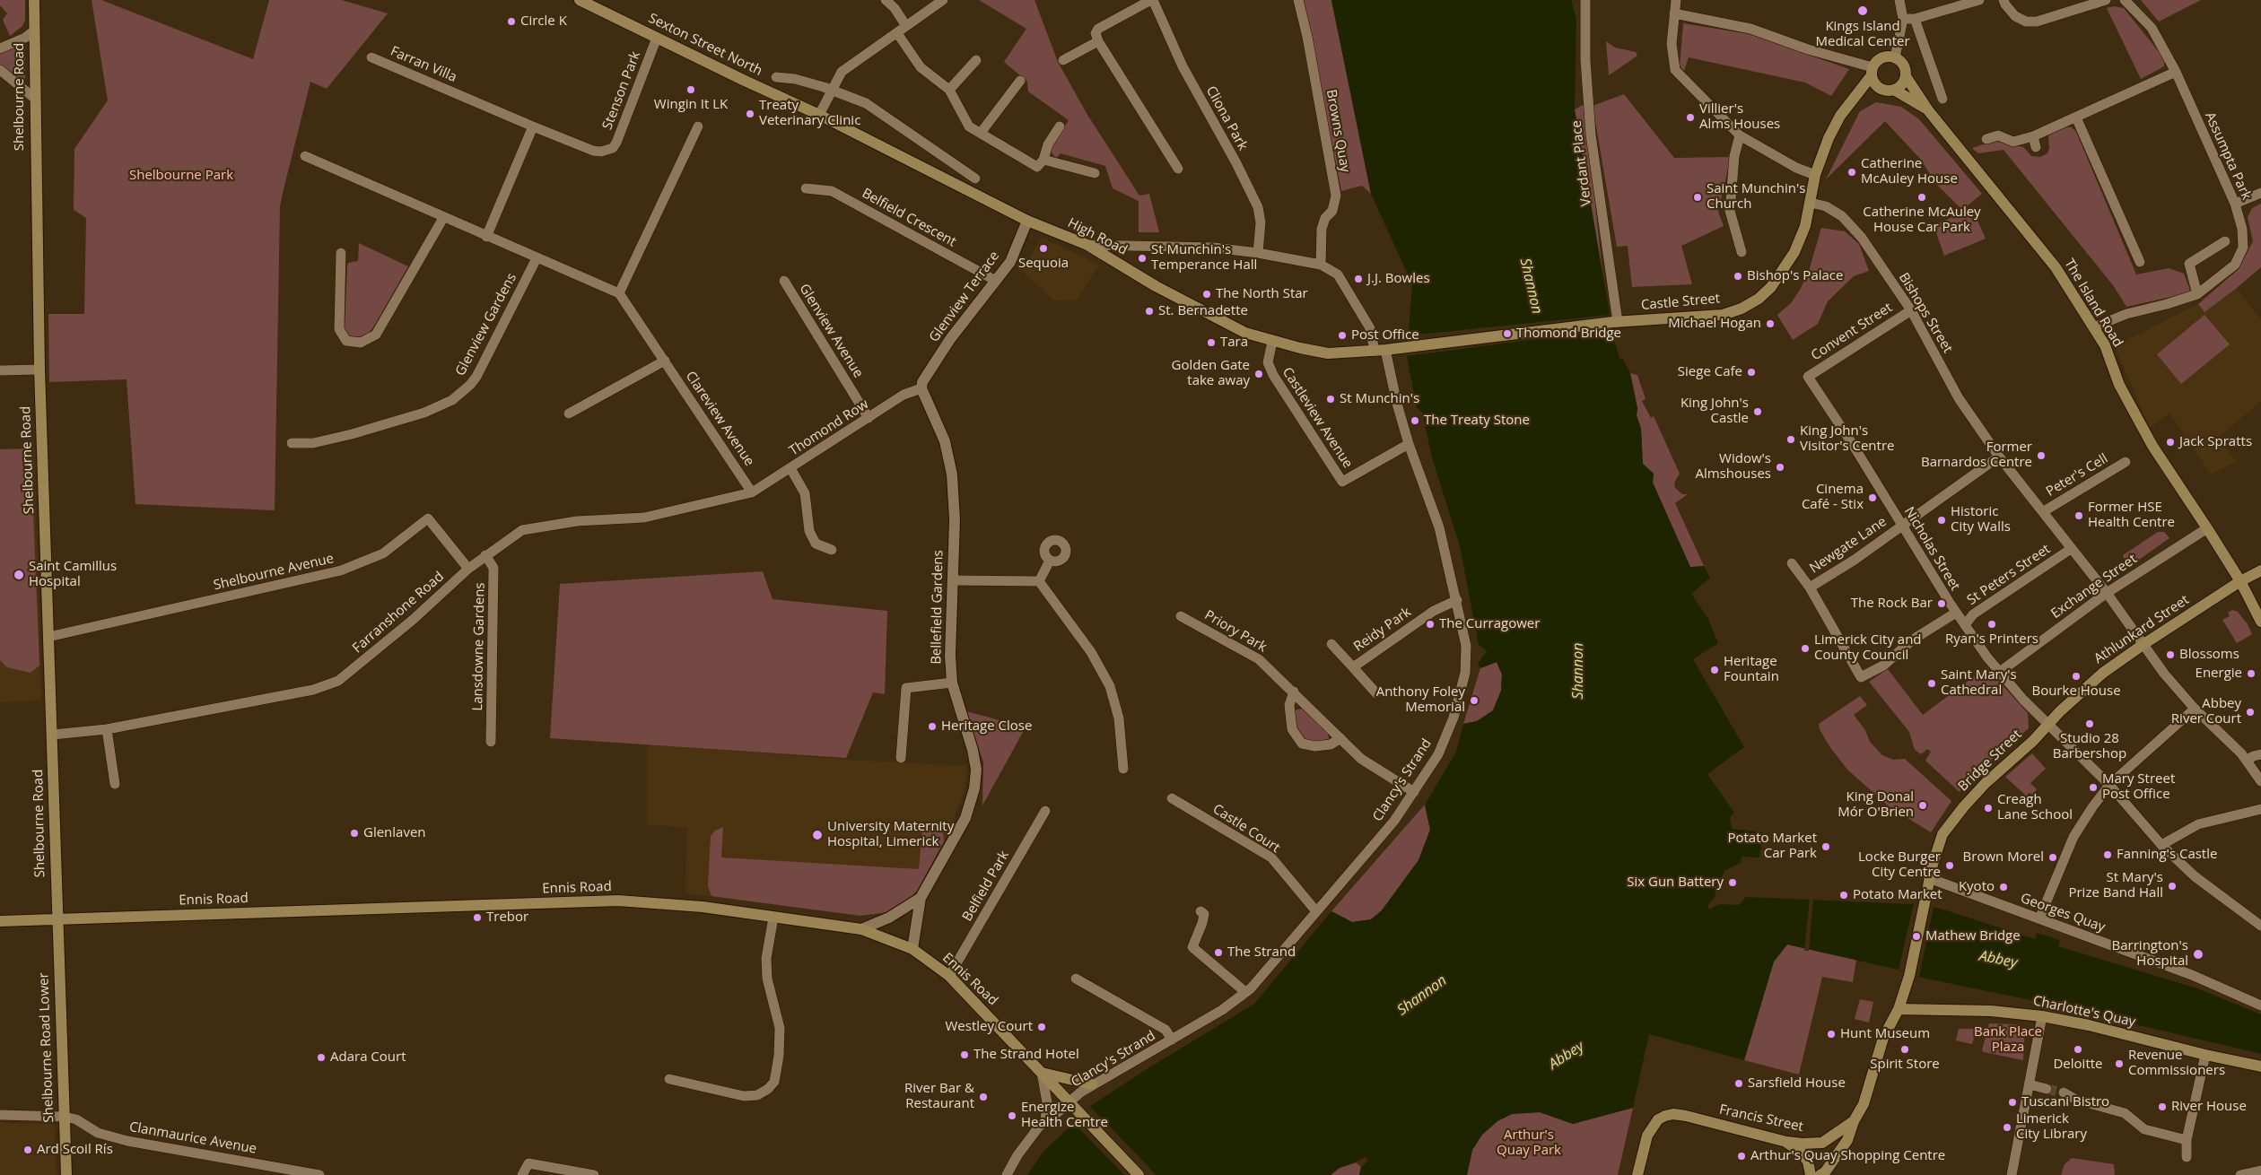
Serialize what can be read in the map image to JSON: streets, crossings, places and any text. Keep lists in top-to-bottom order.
{
  "streets": {
    "main road": [
      "Sexton Street North",
      "Shelbourne Road",
      "High Road",
      "Castle Street",
      "The Island Road",
      "Athlunkard Street",
      "Bridge Street",
      "Ennis Road",
      "Charlotte's Quay",
      "Shelbourne Road Lower",
      "Francis Street"
    ],
    "street": [
      "Farran Villa",
      "Stenson Park",
      "Cliona Park",
      "Browns Quay",
      "Assumpta Park",
      "Verdant Place",
      "Belfield Crescent",
      "Glenview Terrace",
      "Bishops Street",
      "Glenview Gardens",
      "Glenview Avenue",
      "Convent Street",
      "Castleview Avenue",
      "Clareview Avenue",
      "Thomond Row",
      "Peter's Cell",
      "Newgate Lane",
      "Nicholas Street",
      "Shelbourne Avenue",
      "St Peters Street",
      "Exchange Street",
      "Bellefield Gardens",
      "Farranshone Road",
      "Reidy Park",
      "Priory Park",
      "Lansdowne Gardens",
      "Clancy's Strand",
      "Castle Court",
      "Belfield Park",
      "Georges Quay",
      "Clanmaurice Avenue"
    ]
  },
  "crossings": [
    ["Sexton Street North", "Stenson Park"],
    ["Sexton Street North", "High Road"],
    ["Farran Villa", "Stenson Park"],
    ["Shelbourne Road", "Shelbourne Avenue"],
    ["Shelbourne Road", "Farranshone Road"],
    ["Shelbourne Road", "Ennis Road"],
    ["Shelbourne Road", "Shelbourne Road Lower"],
    ["Browns Quay", "Clancy's Strand"],
    ["Assumpta Park", "The Island Road"],
    ["Verdant Place", "Castle Street"],
    ["Belfield Crescent", "Glenview Terrace"],
    ["High Road", "Glenview Terrace"],
    ["High Road", "Castleview Avenue"],
    ["High Road", "Clancy's Strand"],
    ["Glenview Terrace", "Thomond Row"],
    ["Glenview Terrace", "Bellefield Gardens"],
    ["Castle Street", "Bishops Street"],
    ["The Island Road", "Exchange Street"],
    ["The Island Road", "Athlunkard Street"],
    ["Bishops Street", "Convent Street"],
    ["Bishops Street", "Peter's Cell"],
    ["Bishops Street", "Newgate Lane"],
    ["Bishops Street", "St Peters Street"],
    ["Glenview Avenue", "Thomond Row"],
    ["Convent Street", "Nicholas Street"],
    ["Castleview Avenue", "Clancy's Strand"],
    ["Clareview Avenue", "Thomond Row"],
    ["Clareview Avenue", "Farranshone Road"],
    ["Thomond Row", "Bellefield Gardens"],
    ["Thomond Row", "Farranshone Road"],
    ["Newgate Lane", "Nicholas Street"],
    ["Nicholas Street", "St Peters Street"],
    ["Nicholas Street", "Exchange Street"],
    ["Nicholas Street", "Athlunkard Street"],
    ["Nicholas Street", "Bridge Street"],
    ["Shelbourne Avenue", "Farranshone Road"],
    ["Bellefield Gardens", "Ennis Road"],
    ["Farranshone Road", "Lansdowne Gardens"],
    ["Reidy Park", "Clancy's Strand"],
    ["Athlunkard Street", "Bridge Street"],
    ["Priory Park", "Clancy's Strand"],
    ["Bridge Street", "Georges Quay"],
    ["Bridge Street", "Charlotte's Quay"],
    ["Clancy's Strand", "Castle Court"],
    ["Clancy's Strand", "Ennis Road"],
    ["Belfield Park", "Ennis Road"],
    ["Ennis Road", "Shelbourne Road Lower"],
    ["Shelbourne Road Lower", "Clanmaurice Avenue"]
  ],
  "water": ["Shannon", "Abbey"],
  "parks": ["Shelbourne Park", "Bank Place Plaza", "Arthur's Quay Park"],
  "places": [
    "Kings Island Medical Center",
    "Circle K",
    "Wingin It LK",
    "Treaty Veterinary Clinic",
    "Villier's Alms Houses",
    "Catherine McAuley House",
    "Saint Munchin's Church",
    "Catherine McAuley House Car Park",
    "Sequoia",
    "St Munchin's Temperance Hall",
    "Bishop's Palace",
    "J.J. Bowles",
    "The North Star",
    "St. Bernadette",
    "Michael Hogan",
    "Thomond Bridge",
    "Post Office",
    "Tara",
    "Siege Cafe",
    "Golden Gate take away",
    "St Munchin's",
    "King John's Castle",
    "The Treaty Stone",
    "King John's Visitor's Centre",
    "Jack Spratts",
    "Former Barnardos Centre",
    "Widow's Almshouses",
    "Cinema Café - Stix",
    "Former HSE Health Centre",
    "Historic City Walls",
    "Saint Camillus Hospital",
    "The Rock Bar",
    "The Curragower",
    "Ryan's Printers",
    "Limerick City and County Council",
    "Blossoms",
    "Heritage Fountain",
    "Energie",
    "Bourke House",
    "Saint Mary's Cathedral",
    "Anthony Foley Memorial",
    "Abbey River Court",
    "Studio 28 Barbershop",
    "Heritage Close",
    "Mary Street Post Office",
    "King Donal Mór O'Brien",
    "Creagh Lane School",
    "Glenlaven",
    "University Maternity Hospital, Limerick",
    "Potato Market Car Park",
    "Fanning's Castle",
    "Brown Morel",
    "Locke Burger City Centre",
    "Six Gun Battery",
    "St Mary's Prize Band Hall",
    "Kyoto",
    "Potato Market",
    "Trebor",
    "Mathew Bridge",
    "The Strand",
    "Barrington's Hospital",
    "Westley Court",
    "Hunt Museum",
    "Spirit Store",
    "Deloitte",
    "The Strand Hotel",
    "Adara Court",
    "Revenue Commissioners",
    "Sarsfield House",
    "River Bar & Restaurant",
    "Tuscani Bistro",
    "River House",
    "Energize Health Centre",
    "Limerick City Library",
    "Ard Scoil Rís",
    "Arthur's Quay Shopping Centre"
  ]
}
